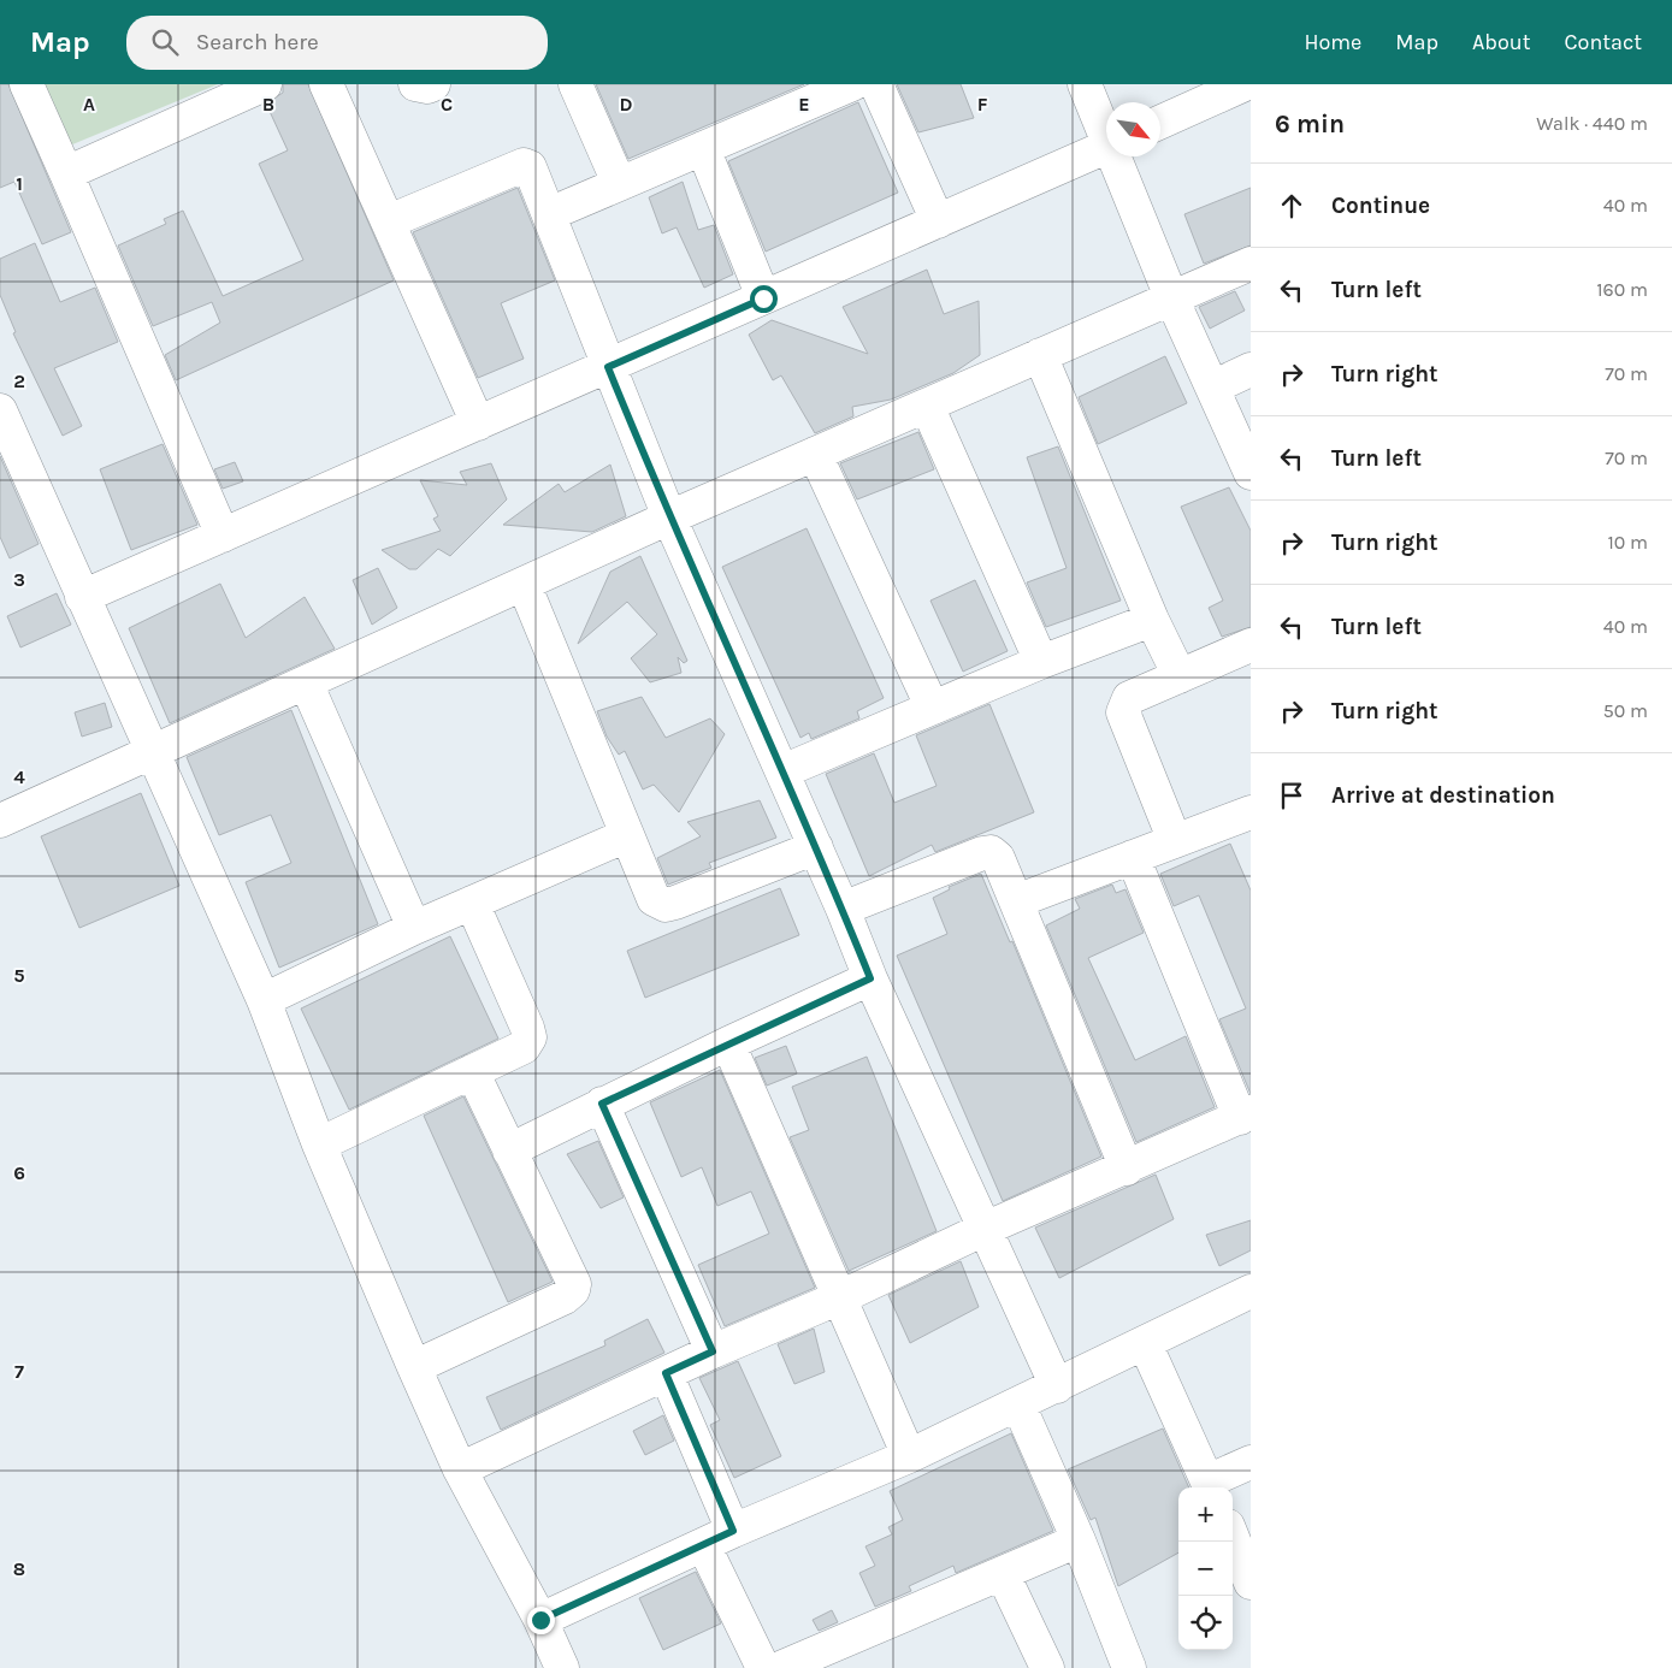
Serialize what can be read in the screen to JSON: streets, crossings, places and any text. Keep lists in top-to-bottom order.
{
  "north": "bottom right",
  "page": {
    "header": "Map",
    "search": "Search here",
    "nav": [
      "Home",
      "Map",
      "About",
      "Contact"
    ],
    "heading": ["6 min", "Walk · 440 m"],
    "list": [
      ["Continue", "40 m"],
      ["Turn left", "160 m"],
      ["Turn right", "70 m"],
      ["Turn left", "70 m"],
      ["Turn right", "10 m"],
      ["Turn left", "40 m"],
      ["Turn right", "50 m"],
      "Arrive at destination"
    ],
    "map_buttons": ["+", "−"]
  },
  "grid": {
    "columns": [
      "A",
      "B",
      "C",
      "D",
      "E",
      "F"
    ],
    "rows": [
      "1",
      "2",
      "3",
      "4",
      "5",
      "6",
      "7",
      "8"
    ]
  }
}
